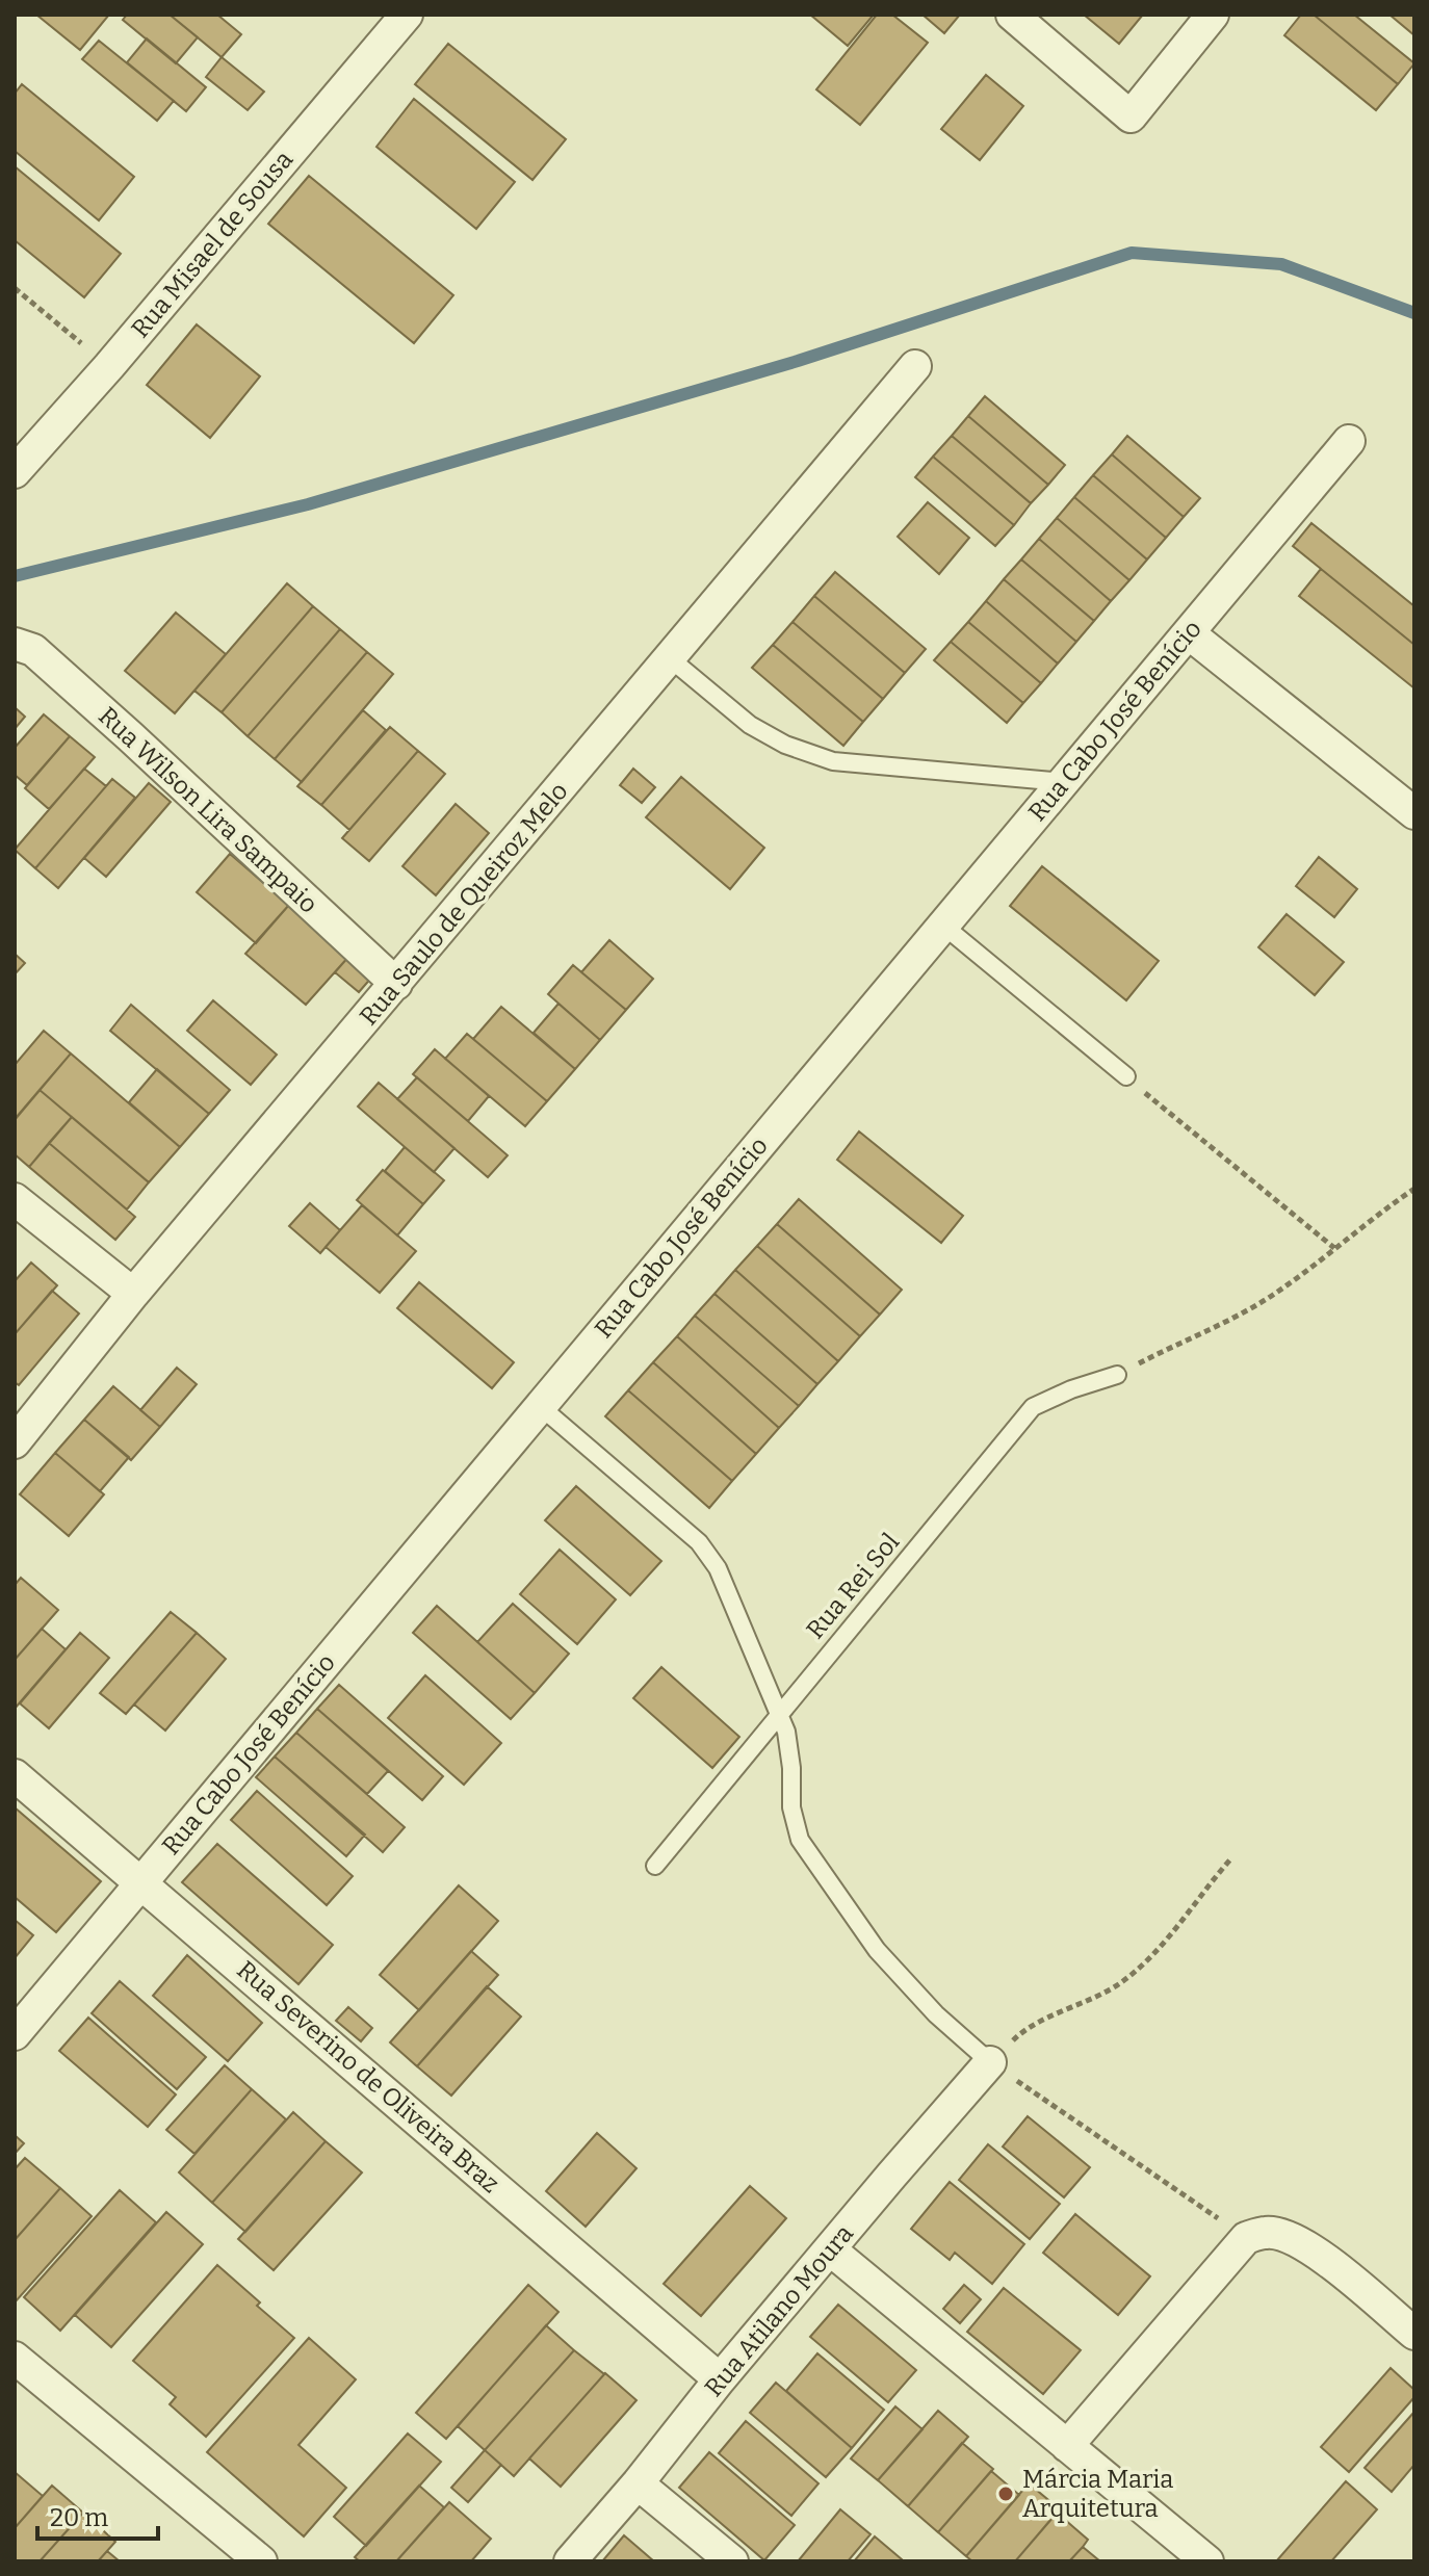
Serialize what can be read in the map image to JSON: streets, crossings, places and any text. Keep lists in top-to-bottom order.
{
  "streets": {
    "street": [
      "Rua Misael de Sousa",
      "Rua Cabo José Benício",
      "Rua Wilson Lira Sampaio",
      "Rua Saulo de Queiroz Melo",
      "Rua Severino de Oliveira Braz",
      "Rua Atilano Moura"
    ],
    "lane": ["Rua Rei Sol"]
  },
  "crossings": [
    ["Rua Cabo José Benício", "Rua Severino de Oliveira Braz"],
    ["Rua Wilson Lira Sampaio", "Rua Saulo de Queiroz Melo"],
    ["Rua Severino de Oliveira Braz", "Rua Atilano Moura"]
  ],
  "places": ["Márcia Maria Arquitetura"],
  "scale_bar": "20 m"
}
